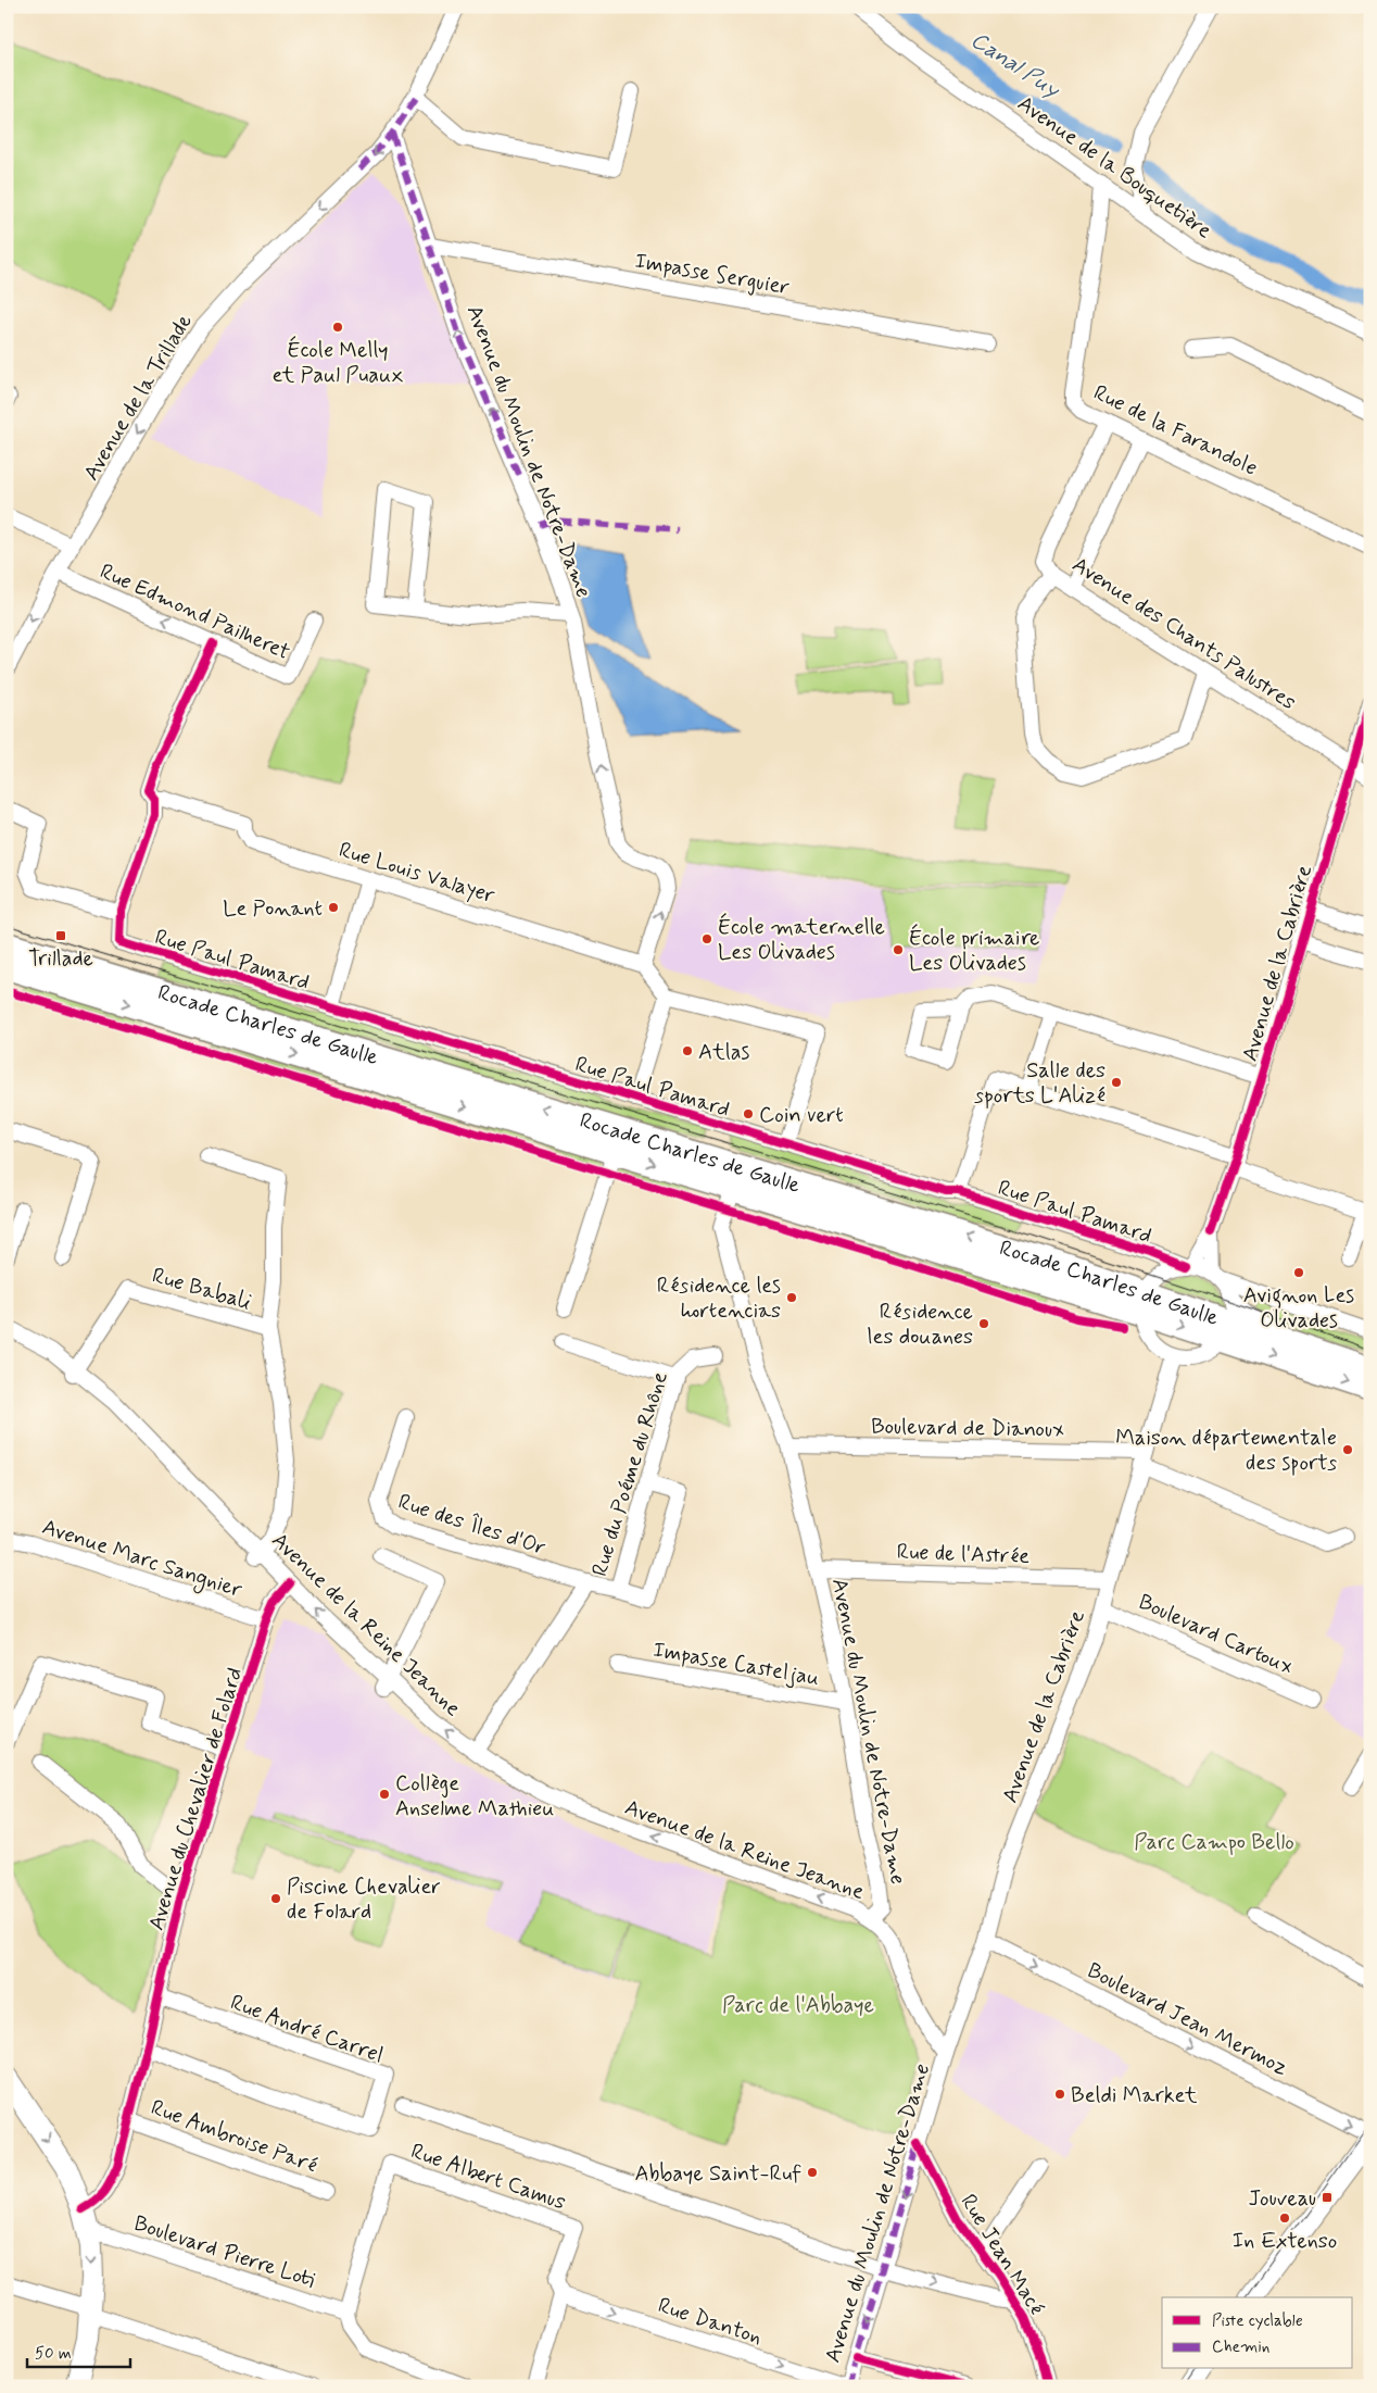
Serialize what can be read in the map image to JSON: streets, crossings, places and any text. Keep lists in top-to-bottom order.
{
  "streets": {
    "main road": ["Rocade Charles de Gaulle"],
    "street": [
      "Avenue de la Bouquetière",
      "Impasse Serguier",
      "Avenue de la Trillade",
      "Rue de la Farandole",
      "Avenue du Moulin de Notre-Dame",
      "Rue Edmond Pailheret",
      "Avenue des Chants Palustres",
      "Rue Louis Valayer",
      "Rue Paul Pamard",
      "Avenue de la Cabrière",
      "Rue Babali",
      "Boulevard de Dianoux",
      "Rue du Poéme du Rhône",
      "Rue des Îles d'Or",
      "Rue de l'Astrée",
      "Avenue Marc Sangnier",
      "Avenue de la Reine Jeanne",
      "Boulevard Cartoux",
      "Impasse Casteljau",
      "Avenue du Chevalier de Folard",
      "Boulevard Jean Mermoz",
      "Rue André Carrel",
      "Rue Ambroise Paré",
      "Rue Albert Camus",
      "Boulevard Pierre Loti",
      "Rue Jean Macé",
      "Rue Danton"
    ]
  },
  "crossings": [
    ["Avenue de la Bouquetière", "Rue de la Farandole"],
    ["Impasse Serguier", "Avenue du Moulin de Notre-Dame"],
    ["Avenue de la Trillade", "Avenue du Moulin de Notre-Dame"],
    ["Avenue de la Trillade", "Rue Edmond Pailheret"],
    ["Rue de la Farandole", "Avenue des Chants Palustres"],
    ["Avenue du Moulin de Notre-Dame", "Rue Louis Valayer"],
    ["Avenue du Moulin de Notre-Dame", "Avenue de la Cabrière"],
    ["Avenue du Moulin de Notre-Dame", "Rocade Charles de Gaulle"],
    ["Avenue du Moulin de Notre-Dame", "Boulevard de Dianoux"],
    ["Avenue du Moulin de Notre-Dame", "Rue de l'Astrée"],
    ["Avenue du Moulin de Notre-Dame", "Avenue de la Reine Jeanne"],
    ["Avenue du Moulin de Notre-Dame", "Impasse Casteljau"],
    ["Avenue du Moulin de Notre-Dame", "Rue Jean Macé"],
    ["Avenue du Moulin de Notre-Dame", "Rue Danton"],
    ["Avenue des Chants Palustres", "Avenue de la Cabrière"],
    ["Rue Paul Pamard", "Avenue de la Cabrière"],
    ["Avenue de la Cabrière", "Boulevard de Dianoux"],
    ["Avenue de la Cabrière", "Rue de l'Astrée"],
    ["Avenue de la Cabrière", "Boulevard Cartoux"],
    ["Avenue de la Cabrière", "Boulevard Jean Mermoz"],
    ["Rue Babali", "Avenue de la Reine Jeanne"],
    ["Rue du Poéme du Rhône", "Rue des Îles d'Or"],
    ["Rue du Poéme du Rhône", "Avenue de la Reine Jeanne"],
    ["Avenue Marc Sangnier", "Avenue du Chevalier de Folard"],
    ["Avenue de la Reine Jeanne", "Avenue du Chevalier de Folard"],
    ["Avenue du Chevalier de Folard", "Rue André Carrel"],
    ["Avenue du Chevalier de Folard", "Rue Ambroise Paré"],
    ["Rue Albert Camus", "Boulevard Pierre Loti"],
    ["Rue Albert Camus", "Rue Danton"]
  ],
  "one_way": [
    "Avenue de la Trillade",
    "Rue Edmond Pailheret",
    "Avenue de la Reine Jeanne",
    "Boulevard Jean Mermoz"
  ],
  "water": ["Canal Puy"],
  "parks": ["Parc Campo Bello", "Parc de l'Abbaye"],
  "places": {
    "other": [
      "École Melly et Paul Puaux",
      "Le Ponant",
      "École maternelle Les Olivades",
      "École primaire Les Olivades",
      "Atlas",
      "Salle des sports L'Alizé",
      "Coin vert",
      "Avignon Les Olivades",
      "Résidence les hortencias",
      "Résidence les douanes",
      "Maison départementale des sports",
      "Collège Anselme Mathieu",
      "Piscine Chevalier de Folard",
      "Beldi Market",
      "Abbaye Saint-Ruf",
      "In Extenso"
    ],
    "transit": ["Trillade", "Jouveau"]
  },
  "legend": ["Piste cyclable", "Chemin"],
  "scale_bar": "50 m"
}
